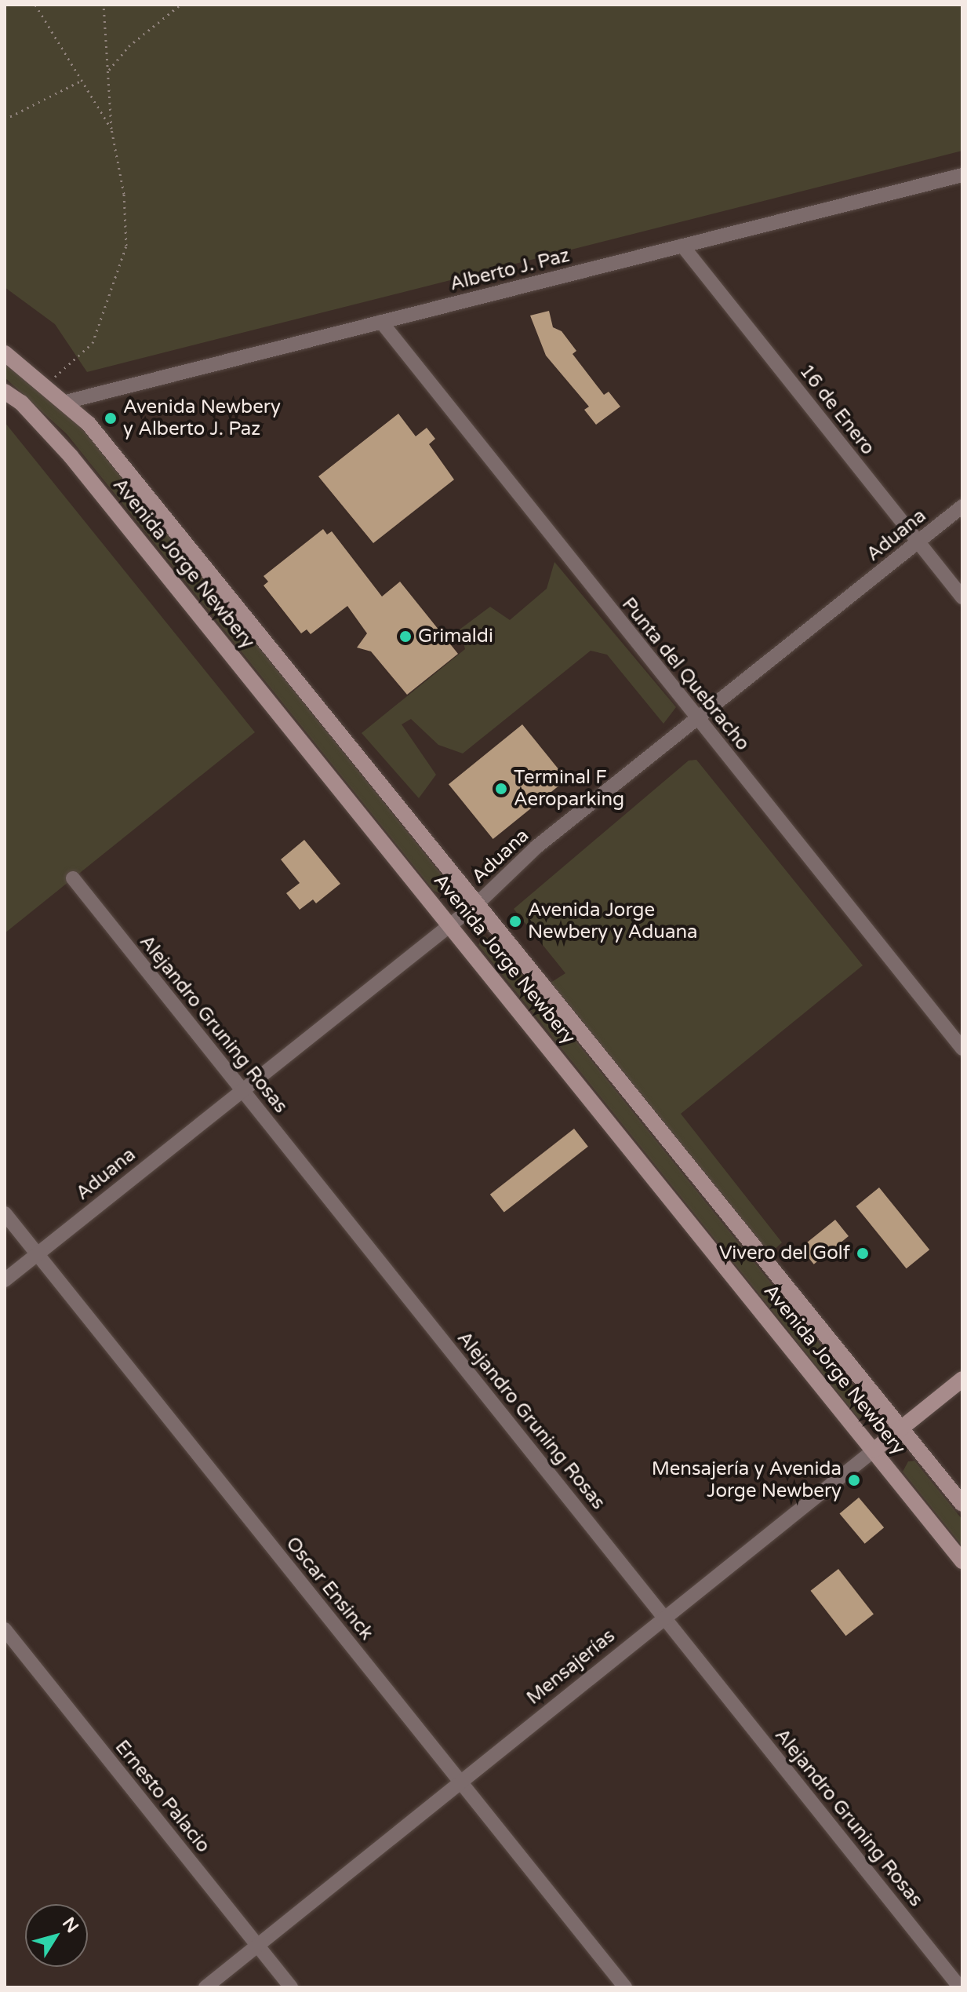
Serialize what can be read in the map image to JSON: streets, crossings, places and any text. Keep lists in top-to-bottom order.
{
  "streets": {
    "main road": ["Avenida Jorge Newbery", "Mensajerías"],
    "street": [
      "Alberto J. Paz",
      "16 de Enero",
      "Aduana",
      "Punta del Quebracho",
      "Alejandro Gruning Rosas",
      "Oscar Ensinck",
      "Ernesto Palacio"
    ]
  },
  "crossings": [
    ["Alberto J. Paz", "16 de Enero"],
    ["Alberto J. Paz", "Avenida Jorge Newbery"],
    ["Alberto J. Paz", "Punta del Quebracho"],
    ["16 de Enero", "Aduana"],
    ["Aduana", "Avenida Jorge Newbery"],
    ["Aduana", "Punta del Quebracho"],
    ["Aduana", "Alejandro Gruning Rosas"],
    ["Aduana", "Oscar Ensinck"],
    ["Avenida Jorge Newbery", "Mensajerías"],
    ["Alejandro Gruning Rosas", "Mensajerías"],
    ["Oscar Ensinck", "Mensajerías"],
    ["Mensajerías", "Ernesto Palacio"]
  ],
  "places": [
    "Avenida Newbery y Alberto J. Paz",
    "Grimaldi",
    "Terminal F Aeroparking",
    "Avenida Jorge Newbery y Aduana",
    "Vivero del Golf",
    "Mensajería y Avenida Jorge Newbery"
  ],
  "north": "top right"
}
